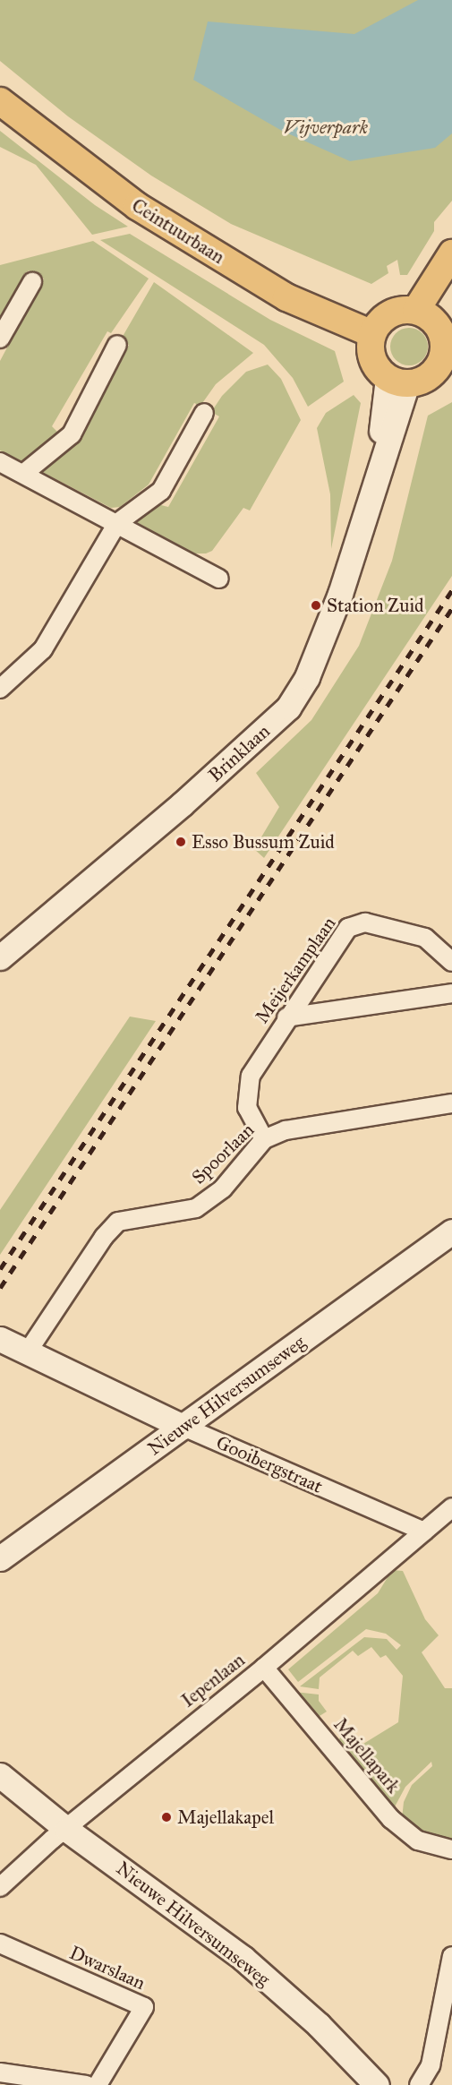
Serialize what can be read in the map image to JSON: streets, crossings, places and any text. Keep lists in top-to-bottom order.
{
  "streets": {
    "main road": ["Ceintuurbaan"],
    "street": [
      "Brinklaan",
      "Meijerkamplaan",
      "Spoorlaan",
      "Nieuwe Hilversumseweg",
      "Gooibergstraat",
      "Iepenlaan",
      "Majellapark",
      "Dwarslaan"
    ]
  },
  "crossings": [
    ["Ceintuurbaan", "Brinklaan"],
    ["Meijerkamplaan", "Spoorlaan"],
    ["Spoorlaan", "Gooibergstraat"],
    ["Nieuwe Hilversumseweg", "Gooibergstraat"],
    ["Nieuwe Hilversumseweg", "Iepenlaan"],
    ["Gooibergstraat", "Iepenlaan"],
    ["Iepenlaan", "Majellapark"]
  ],
  "parks": ["Vijverpark"],
  "places": ["Station Zuid", "Esso Bussum Zuid", "Majellakapel"]
}
